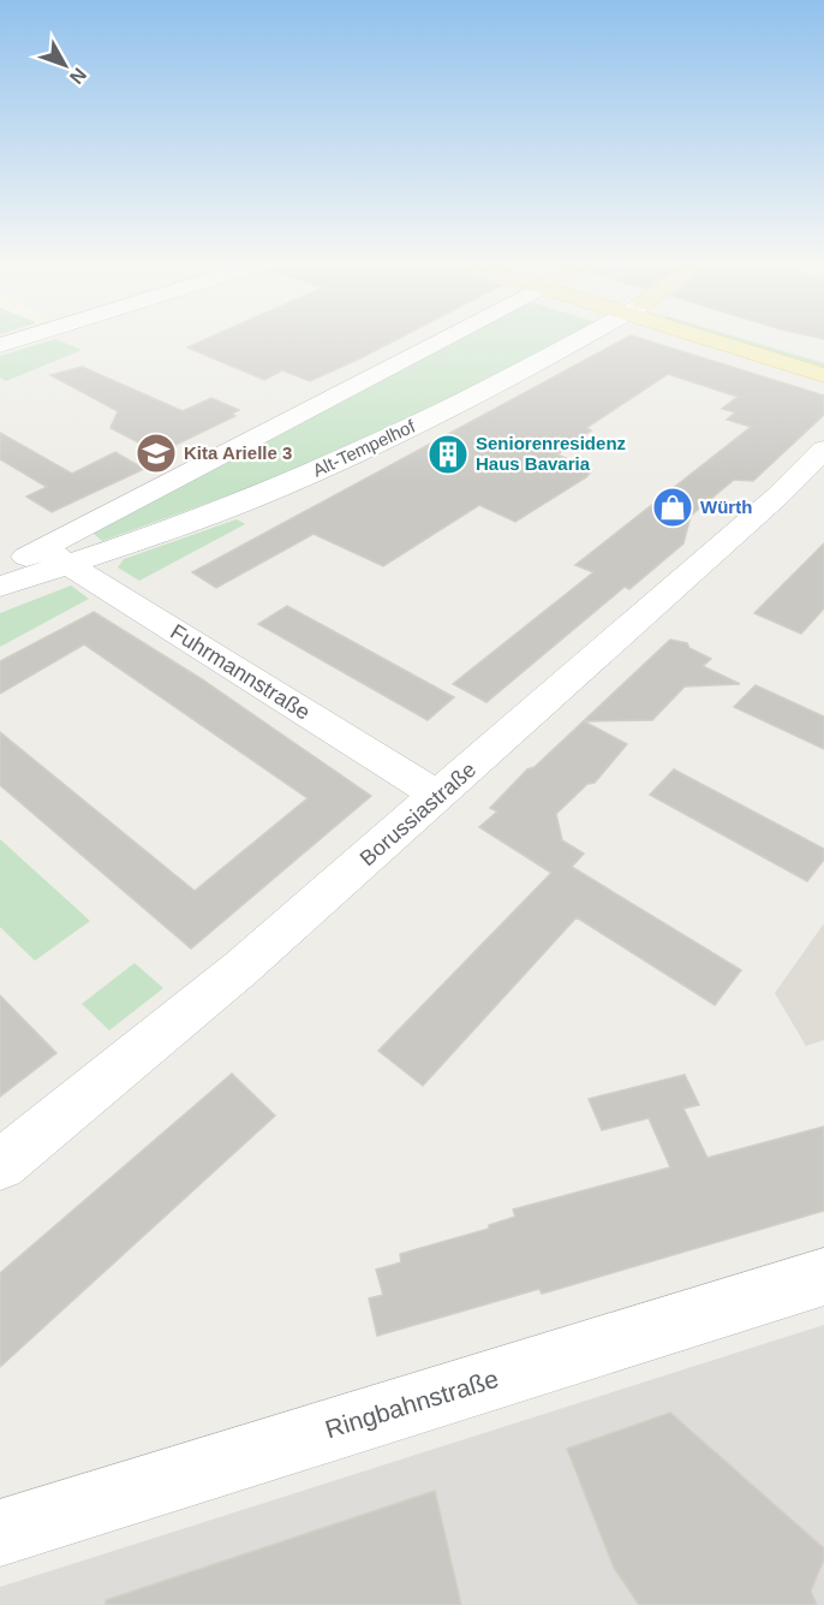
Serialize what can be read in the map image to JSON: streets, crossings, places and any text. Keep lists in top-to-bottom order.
{
  "streets": {
    "street": [
      "Alt-Tempelhof",
      "Fuhrmannstraße",
      "Borussiastraße",
      "Ringbahnstraße"
    ]
  },
  "crossings": [
    ["Alt-Tempelhof", "Fuhrmannstraße"],
    ["Fuhrmannstraße", "Borussiastraße"]
  ],
  "places": {
    "school or university": ["Kita Arielle 3"],
    "building": ["Seniorenresidenz Haus Bavaria"],
    "shop": ["Würth"]
  },
  "north": "bottom right"
}
